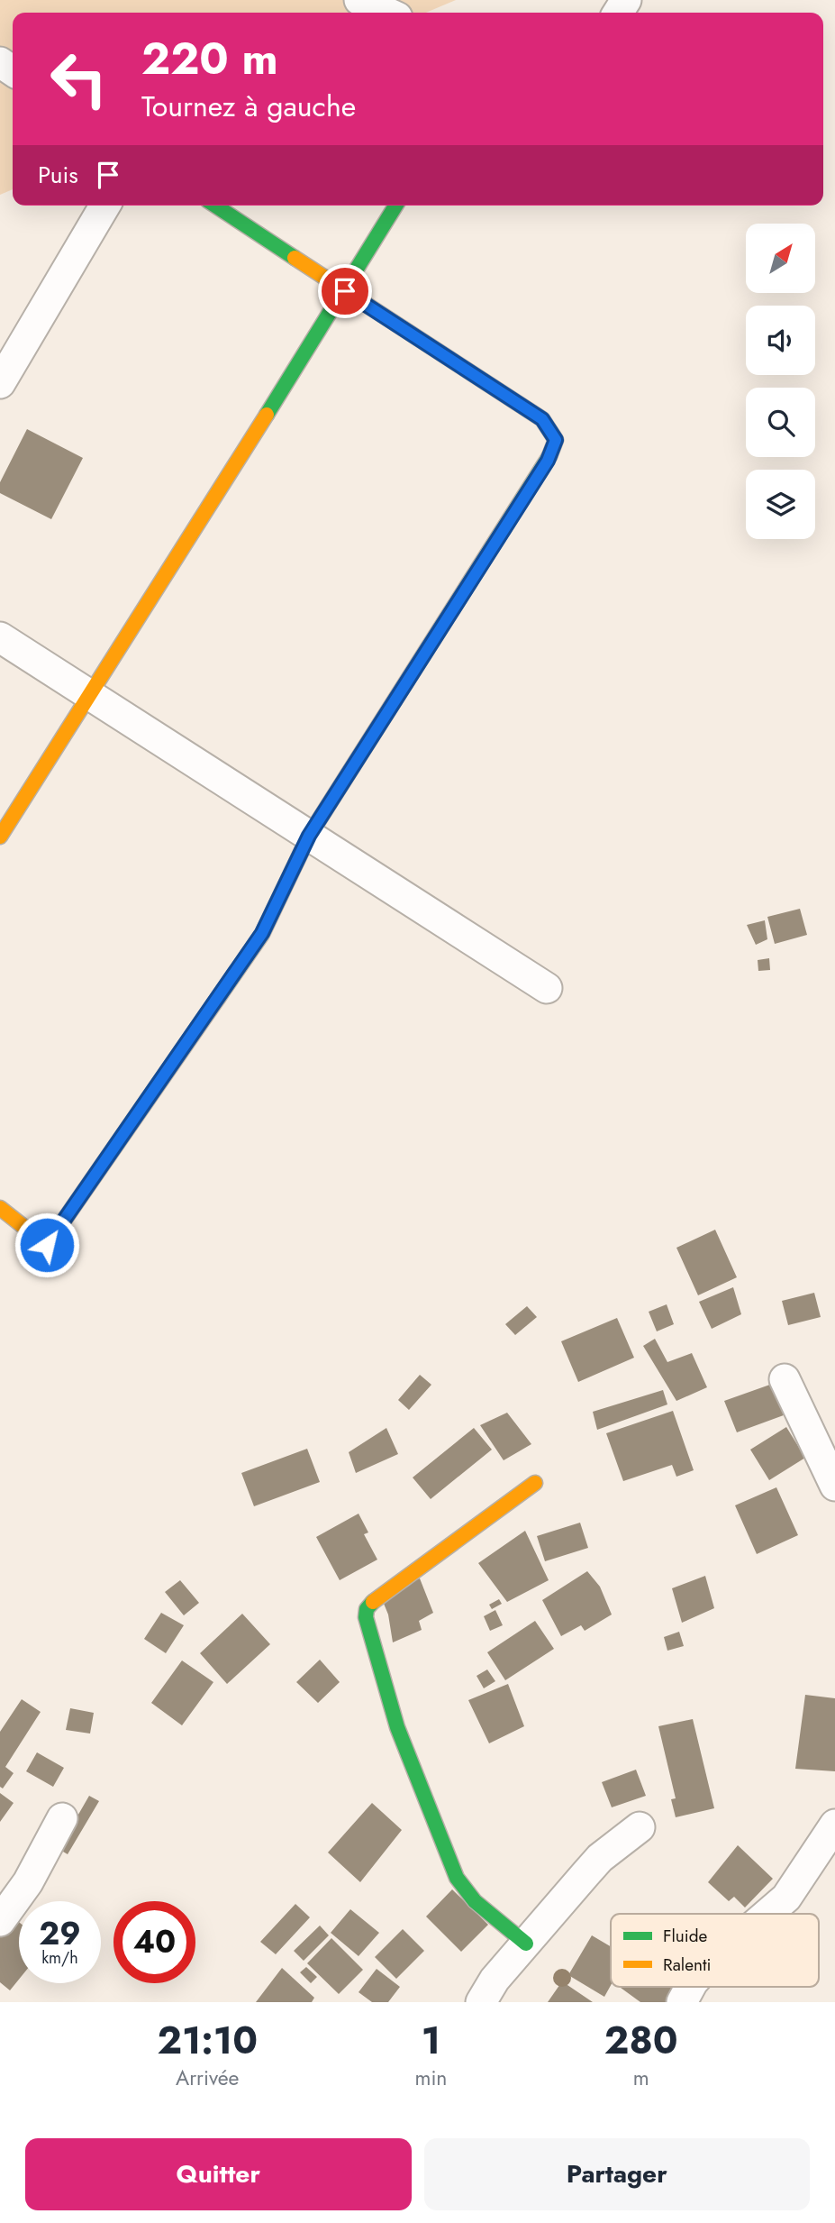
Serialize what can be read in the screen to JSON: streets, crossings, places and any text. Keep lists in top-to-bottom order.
{
  "legend": ["Fluide", "Ralenti"],
  "north": "top right",
  "page": {
    "turn": ["220 m", "Tournez à gauche"],
    "then": "Puis",
    "speed": "29 km/h",
    "limit": "40",
    "eta": [
      "21:10",
      "Arrivée",
      "1",
      "min",
      "280",
      "m"
    ],
    "buttons": ["Quitter", "Partager"]
  }
}
